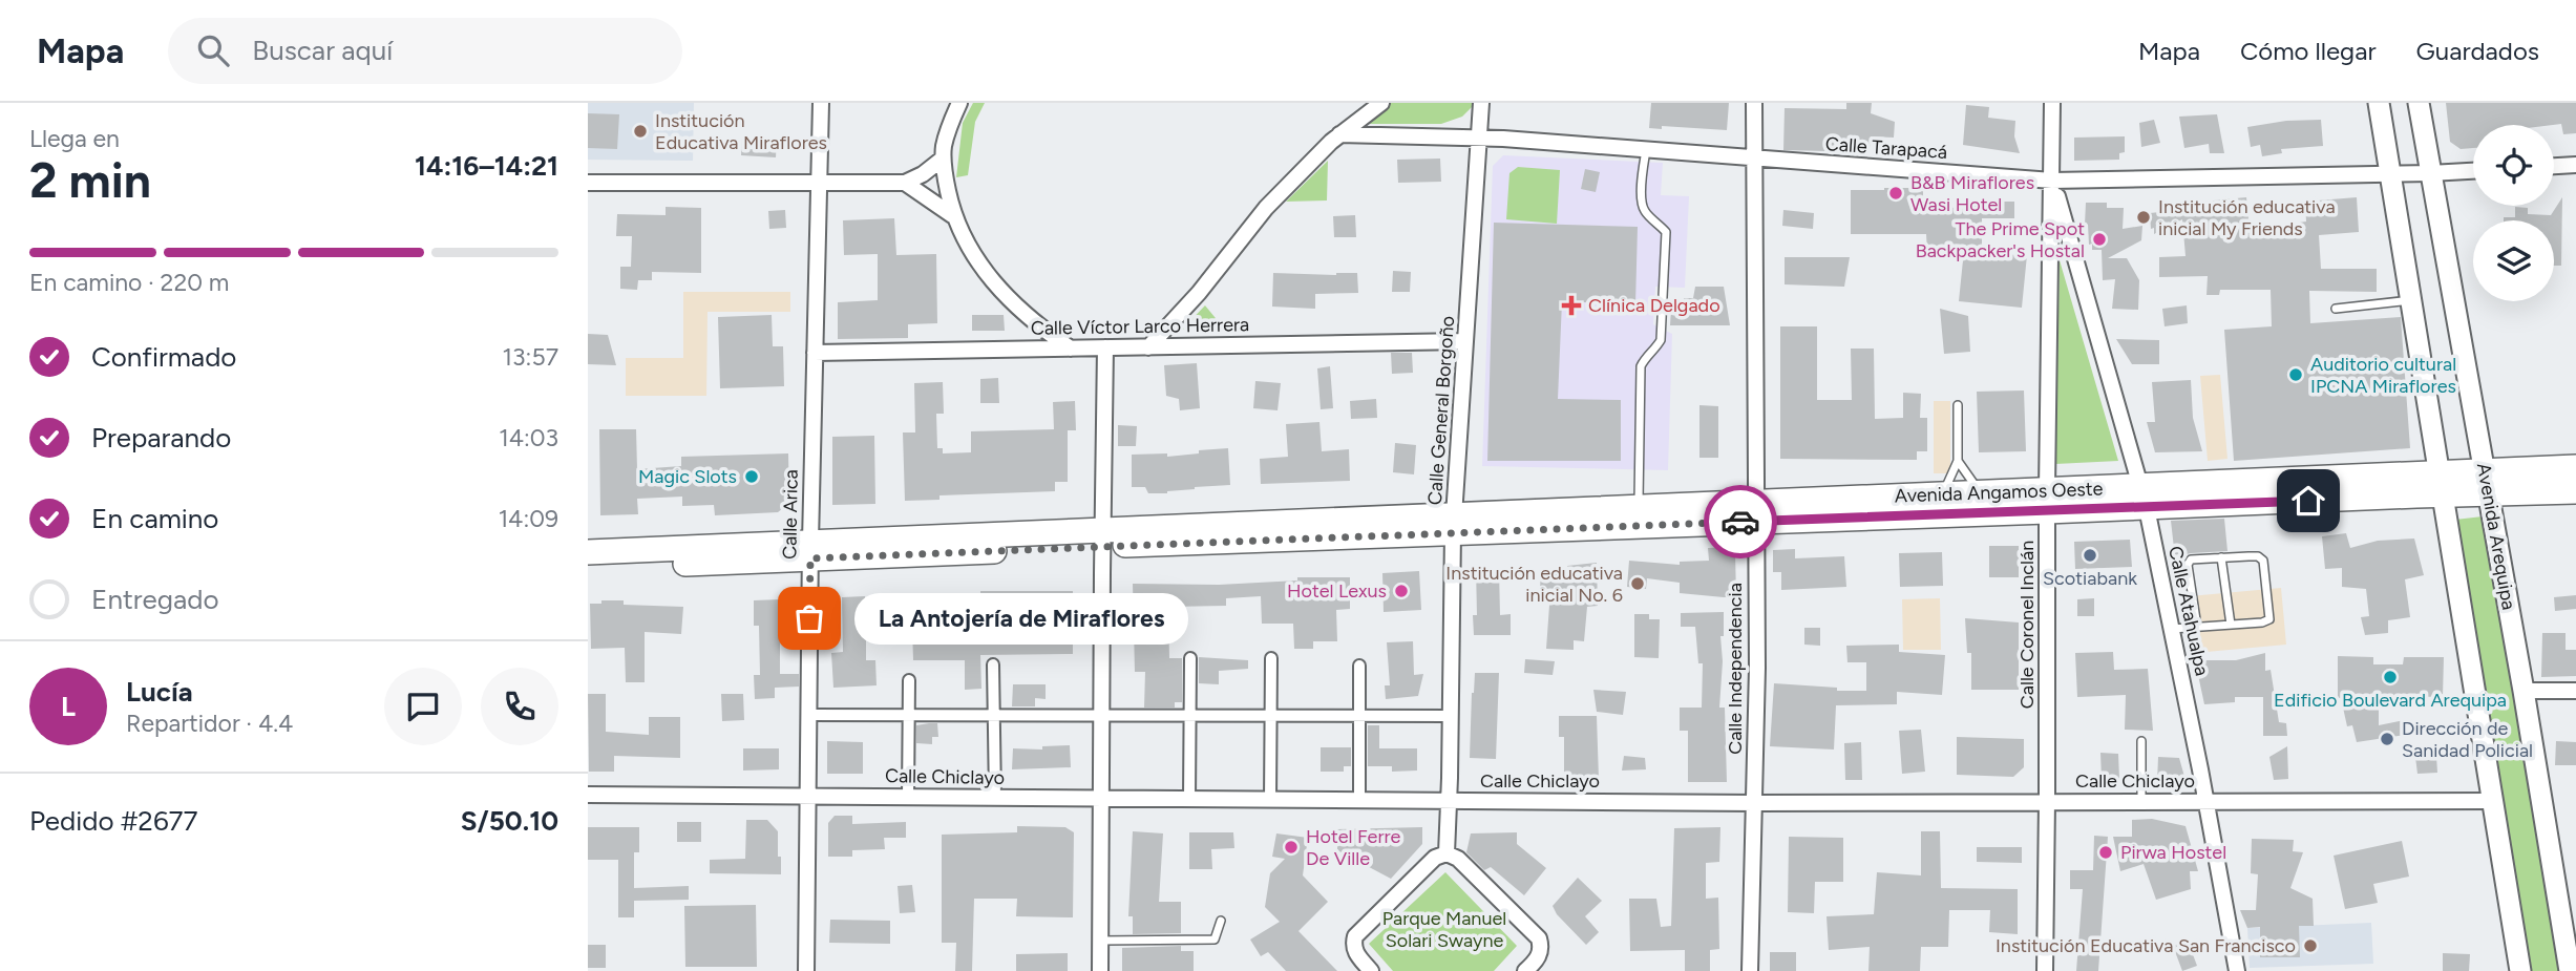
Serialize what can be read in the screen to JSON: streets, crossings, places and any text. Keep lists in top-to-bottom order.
{
  "streets": {
    "main road": ["Avenida Angamos Oeste", "Avenida Arequipa"],
    "street": [
      "Calle Tarapacá",
      "Calle Víctor Larco Herrera",
      "Calle General Borgoño",
      "Calle Arica",
      "Calle Atahualpa",
      "Calle Coronel Inclán",
      "Calle Independencia",
      "Calle Chiclayo"
    ]
  },
  "crossings": [
    ["Calle Tarapacá", "Calle General Borgoño"],
    ["Calle Tarapacá", "Avenida Arequipa"],
    ["Calle Tarapacá", "Calle Atahualpa"],
    ["Calle Tarapacá", "Calle Coronel Inclán"],
    ["Calle Tarapacá", "Calle Independencia"],
    ["Calle Víctor Larco Herrera", "Calle General Borgoño"],
    ["Calle Víctor Larco Herrera", "Calle Arica"],
    ["Calle General Borgoño", "Avenida Angamos Oeste"],
    ["Calle General Borgoño", "Calle Chiclayo"],
    ["Avenida Angamos Oeste", "Calle Arica"],
    ["Avenida Angamos Oeste", "Avenida Arequipa"],
    ["Avenida Angamos Oeste", "Calle Atahualpa"],
    ["Avenida Angamos Oeste", "Calle Coronel Inclán"],
    ["Avenida Angamos Oeste", "Calle Independencia"],
    ["Calle Arica", "Calle Chiclayo"],
    ["Calle Atahualpa", "Calle Coronel Inclán"],
    ["Calle Atahualpa", "Calle Chiclayo"],
    ["Calle Coronel Inclán", "Calle Chiclayo"],
    ["Calle Independencia", "Calle Chiclayo"]
  ],
  "parks": ["Parque Manuel Solari Swayne"],
  "places": {
    "other": [
      "Institución Educativa Miraflores",
      "B&B Miraflores Wasi Hotel",
      "Institución educativa inicial My Friends",
      "The Prime Spot Backpacker's Hostal",
      "Auditorio cultural IPCNA Miraflores",
      "Magic Slots",
      "Scotiabank",
      "Institución educativa inicial No. 6",
      "Hotel Lexus",
      "La Antojería de Miraflores",
      "Edificio Boulevard Arequipa",
      "Dirección de Sanidad Policial",
      "Hotel Ferre De Ville",
      "Pirwa Hostel",
      "Institución Educativa San Francisco"
    ],
    "health": ["Clínica Delgado"]
  },
  "page": {
    "header": "Mapa",
    "search": "Buscar aquí",
    "nav": ["Mapa", "Cómo llegar", "Guardados"],
    "heading": ["2 min", "Llega en", "14:16–14:21"],
    "panel": [
      "Lucía",
      "Repartidor · 4.4",
      "Pedido #2677",
      "S/50.10"
    ],
    "bar": "En camino · 220 m",
    "list": [
      ["Confirmado", "13:57"],
      ["Preparando", "14:03"],
      ["En camino", "14:09"],
      "Entregado"
    ],
    "bubble": "La Antojería de Miraflores",
    "round": "L"
  }
}
